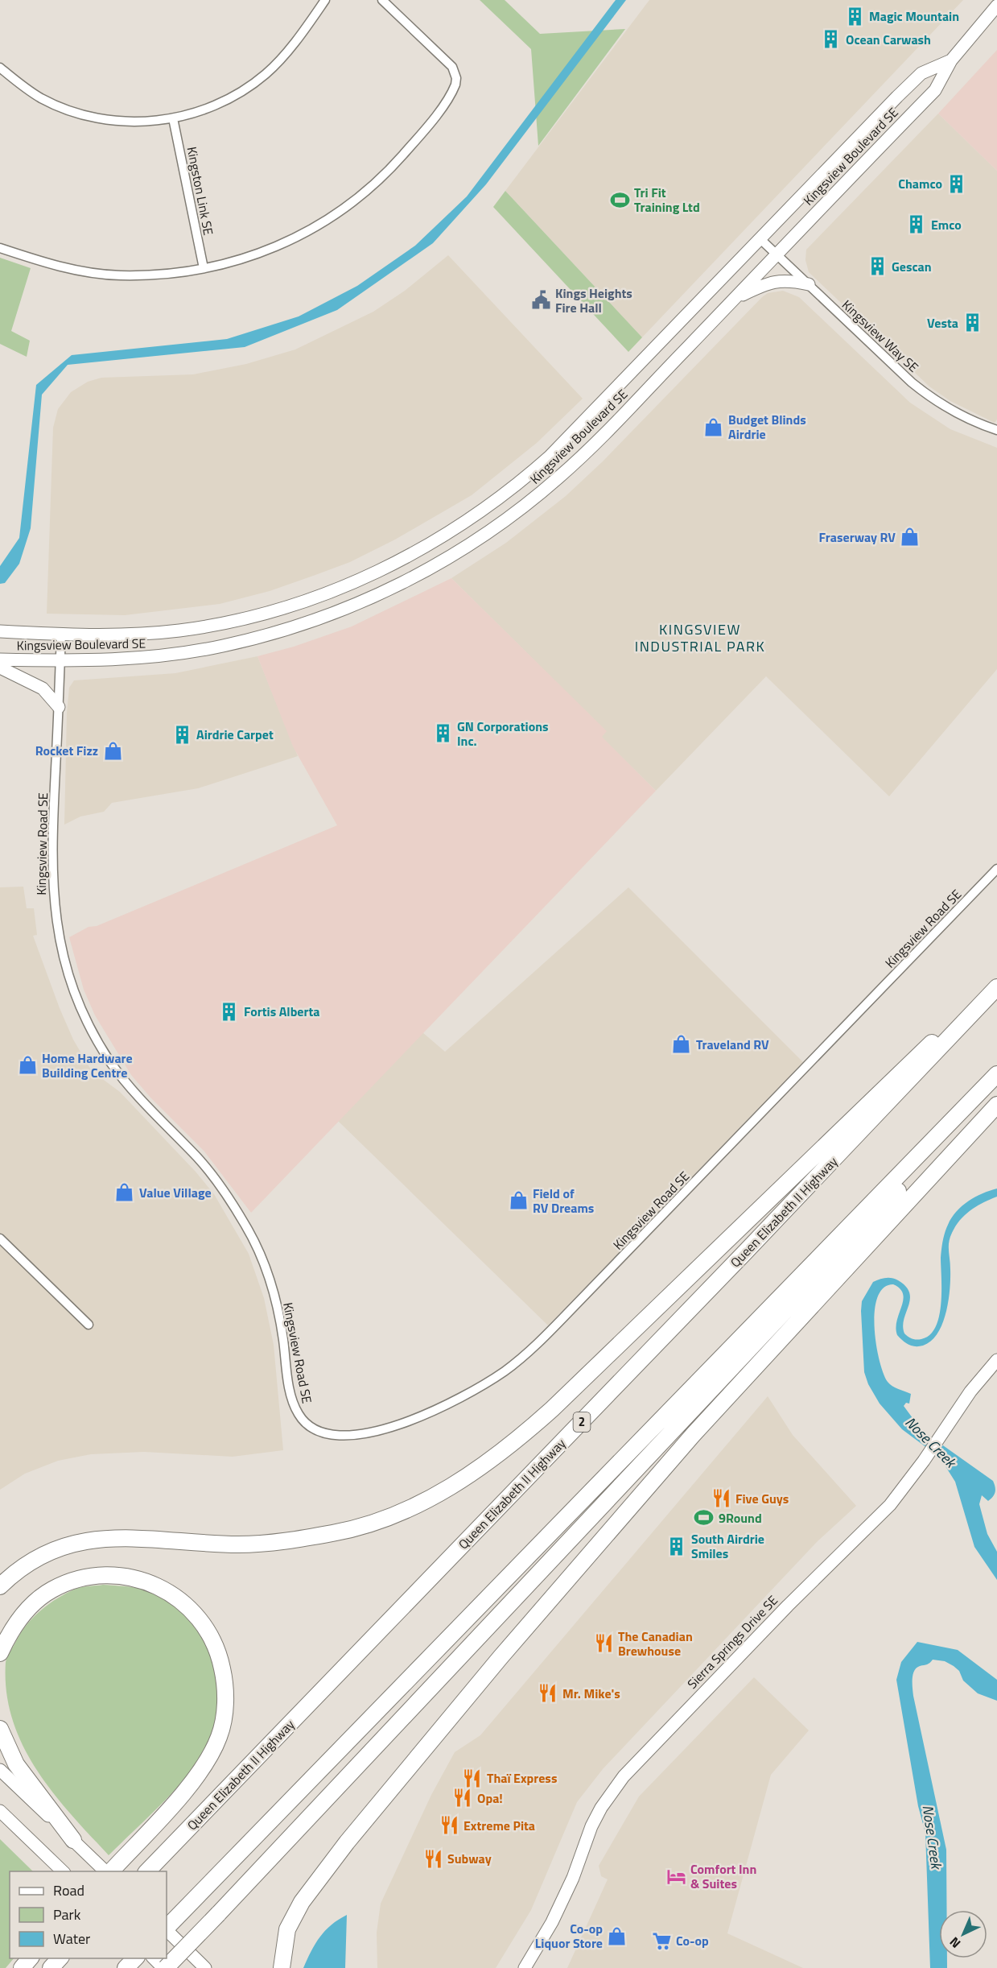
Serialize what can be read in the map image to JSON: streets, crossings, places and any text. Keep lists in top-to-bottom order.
{
  "streets": {
    "highway": ["Queen Elizabeth II Highway", "2"],
    "main road": ["Kingsview Boulevard SE", "Sierra Springs Drive SE"],
    "street": ["Kingston Link SE", "Kingsview Way SE", "Kingsview Road SE"]
  },
  "crossings": [
    ["Kingsview Boulevard SE", "Kingsview Way SE"],
    ["Kingsview Boulevard SE", "Kingsview Road SE"]
  ],
  "districts": ["KINGSVIEW INDUSTRIAL PARK"],
  "water": ["Nose Creek"],
  "places": {
    "building": [
      "Magic Mountain",
      "Ocean Carwash",
      "Chamco",
      "Emco",
      "Gescan",
      "Vesta",
      "GN Corporations Inc.",
      "Airdrie Carpet",
      "Fortis Alberta",
      "South Airdrie Smiles"
    ],
    "sports": ["Tri Fit Training Ltd", "9Round"],
    "public building": ["Kings Heights Fire Hall"],
    "shop": [
      "Budget Blinds Airdrie",
      "Fraserway RV",
      "Rocket Fizz",
      "Traveland RV",
      "Home Hardware Building Centre",
      "Value Village",
      "Field of RV Dreams",
      "Co-op Liquor Store"
    ],
    "restaurant": [
      "Five Guys",
      "The Canadian Brewhouse",
      "Mr. Mike's",
      "Thaï Express",
      "Opa!",
      "Extreme Pita",
      "Subway"
    ],
    "hotel": ["Comfort Inn & Suites"],
    "supermarket": ["Co-op"]
  },
  "legend": ["Road", "Park", "Water"],
  "north": "bottom left"
}
